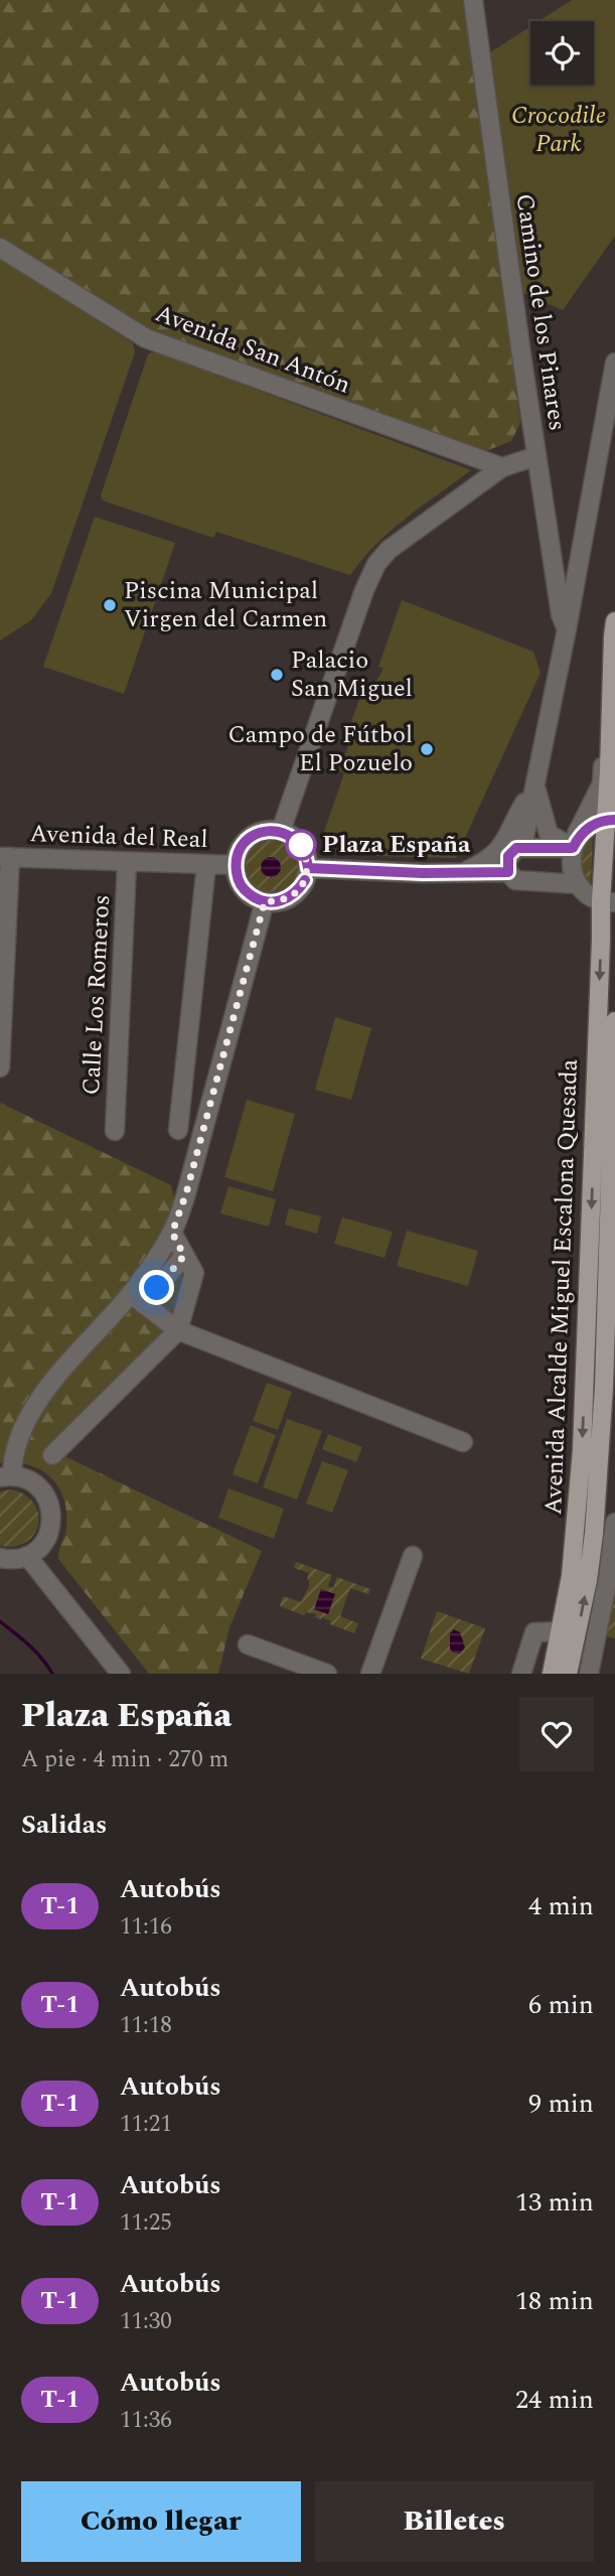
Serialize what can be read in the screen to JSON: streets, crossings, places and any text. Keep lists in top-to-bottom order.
{
  "streets": {
    "main road": ["Avenida Alcalde Miguel Escalona Quesada"],
    "street": [
      "Camino de los Pinares",
      "Avenida San Antón",
      "Avenida del Real",
      "Calle Los Romeros"
    ]
  },
  "crossings": [
    ["Avenida del Real", "Calle Los Romeros"]
  ],
  "parks": ["Crocodile Park"],
  "places": [
    "Piscina Municipal Virgen del Carmen",
    "Palacio San Miguel",
    "Campo de Fútbol El Pozuelo",
    "Plaza España"
  ],
  "lines": ["bus line T-1"],
  "page": {
    "heading": [
      ["Plaza España", "A pie · 4 min · 270 m"],
      "Salidas"
    ],
    "list": [
      {
        "mark": "T-1",
        "name": "Autobús",
        "note": "11:16",
        "value": "4 min"
      },
      {
        "mark": "T-1",
        "name": "Autobús",
        "note": "11:18",
        "value": "6 min"
      },
      {
        "mark": "T-1",
        "name": "Autobús",
        "note": "11:21",
        "value": "9 min"
      },
      {
        "mark": "T-1",
        "name": "Autobús",
        "note": "11:25",
        "value": "13 min"
      },
      {
        "mark": "T-1",
        "name": "Autobús",
        "note": "11:30",
        "value": "18 min"
      },
      {
        "mark": "T-1",
        "name": "Autobús",
        "note": "11:36",
        "value": "24 min"
      }
    ],
    "buttons": ["Cómo llegar", "Billetes"]
  }
}
